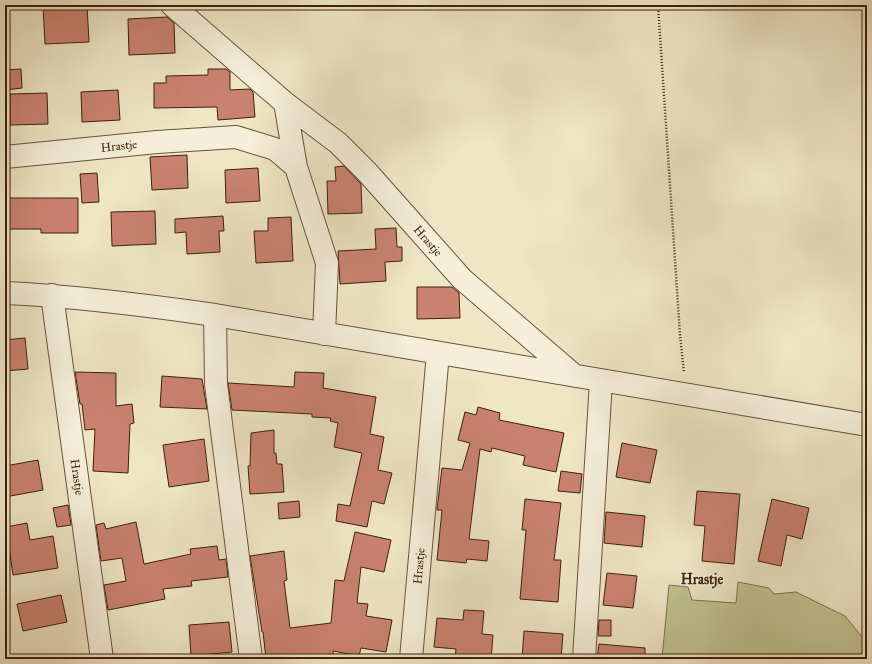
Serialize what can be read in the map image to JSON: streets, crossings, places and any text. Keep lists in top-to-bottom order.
{
  "streets": {
    "street": ["Hrastje"]
  },
  "districts": ["Hrastje"]
}
